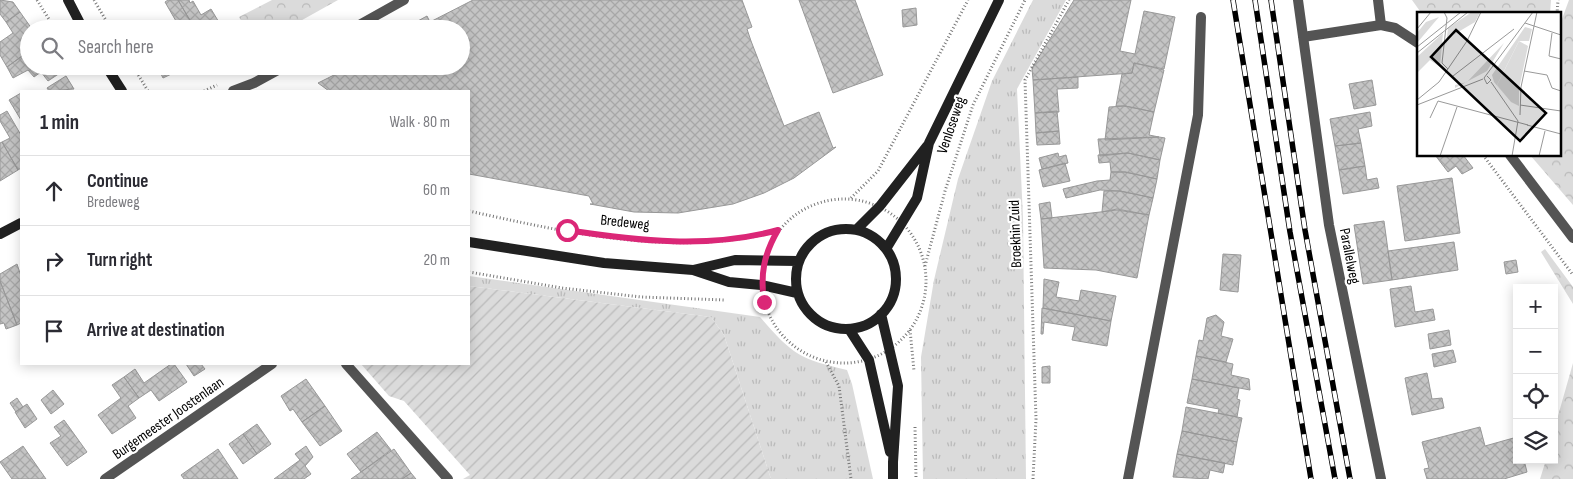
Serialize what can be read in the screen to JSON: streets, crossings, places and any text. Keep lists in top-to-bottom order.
{
  "streets": {
    "street": ["Venloseweg", "Parallelweg", "Burgemeester Joostenlaan"],
    "path": ["Bredeweg", "Broekhin Zuid"]
  },
  "page": {
    "search": "Search here",
    "heading": ["1 min", "Walk · 80 m"],
    "list": [
      ["Continue", "Bredeweg", "60 m"],
      ["Turn right", "20 m"],
      "Arrive at destination"
    ],
    "map_buttons": ["+", "−"]
  }
}
